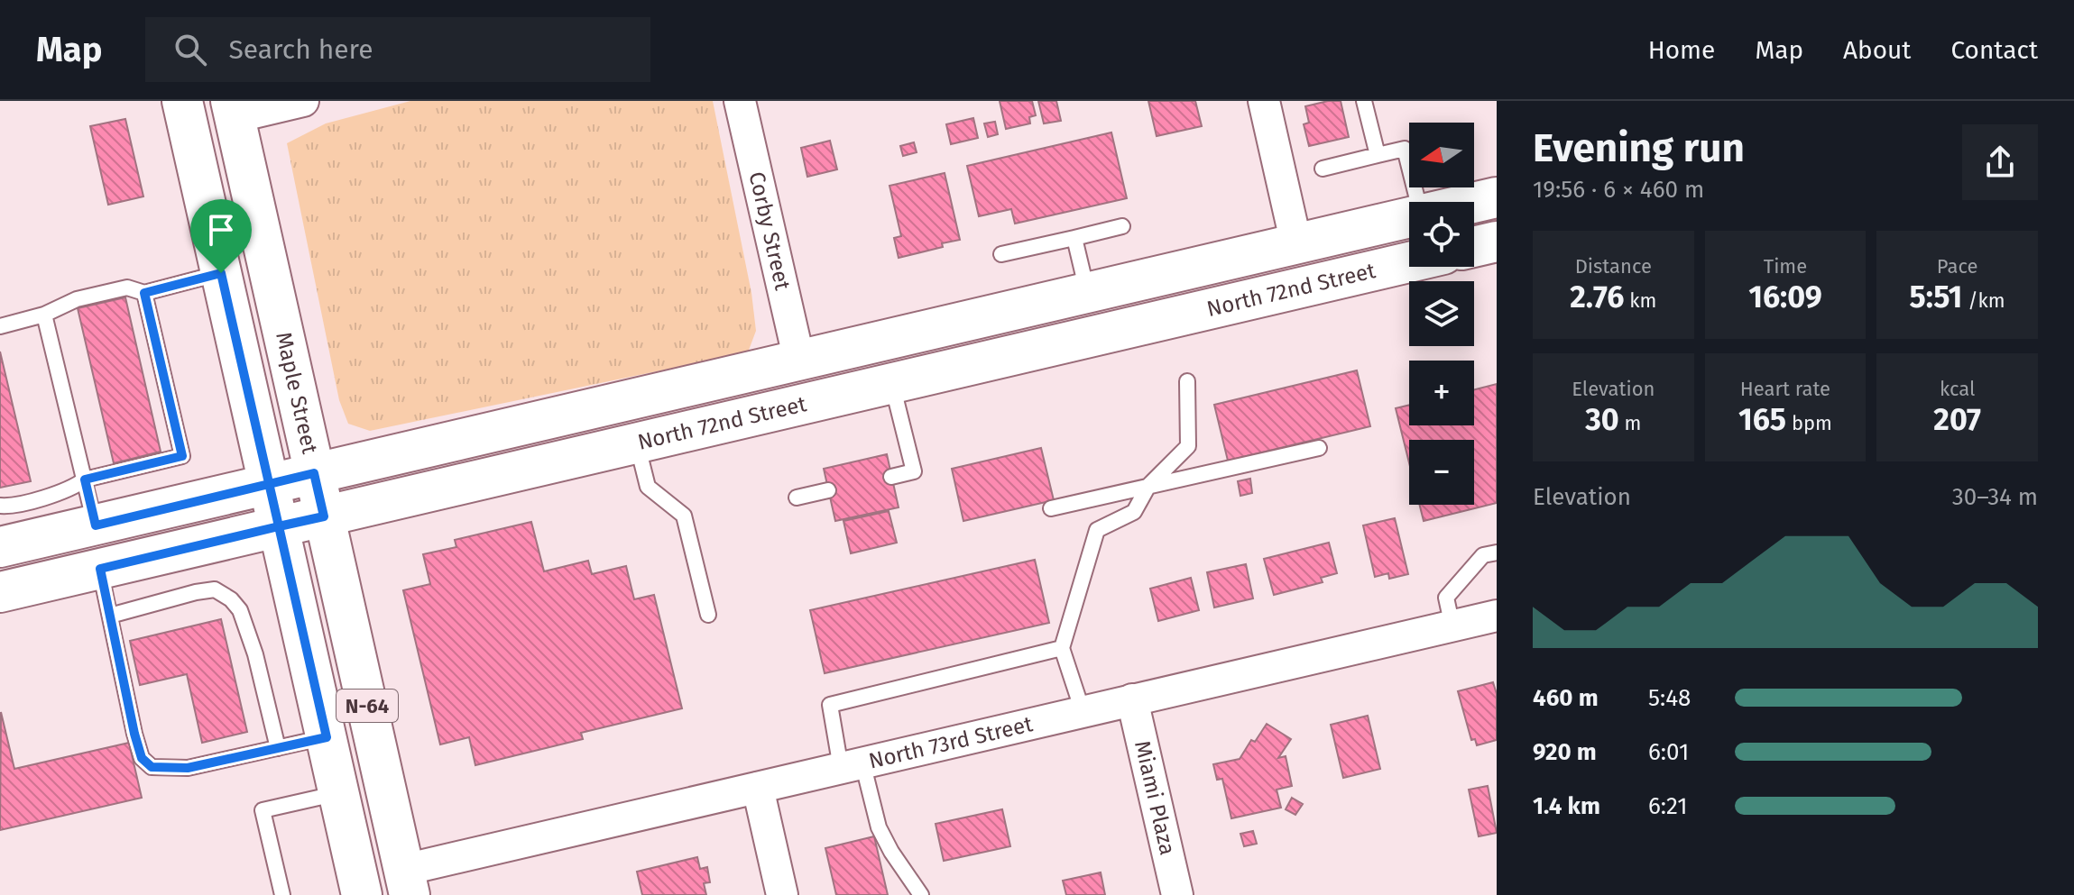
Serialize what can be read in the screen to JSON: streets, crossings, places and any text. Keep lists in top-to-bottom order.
{
  "streets": {
    "main road": ["North 72nd Street", "Maple Street", "N-64"],
    "street": ["Corby Street", "North 73rd Street", "Miami Plaza"]
  },
  "crossings": [
    ["Corby Street", "North 72nd Street"],
    ["North 72nd Street", "Maple Street"],
    ["North 72nd Street", "N-64"],
    ["Maple Street", "North 73rd Street"],
    ["North 73rd Street", "Miami Plaza"]
  ],
  "north": "left",
  "page": {
    "header": "Map",
    "search": "Search here",
    "nav": [
      "Home",
      "Map",
      "About",
      "Contact"
    ],
    "heading": ["Evening run", "19:56 · 6 × 460 m"],
    "map_buttons": ["+", "−"],
    "stats": [
      ["Distance", "2.76 km"],
      ["Time", "16:09"],
      ["Pace", "5:51 /km"],
      ["Elevation", "30 m"],
      ["Heart rate", "165 bpm"],
      ["kcal", "207"]
    ],
    "chart": ["Elevation", "30–34 m"],
    "list": [
      {
        "name": "460 m",
        "note": "5:48"
      },
      {
        "name": "920 m",
        "note": "6:01"
      },
      {
        "name": "1.4 km",
        "note": "6:21"
      }
    ]
  }
}
